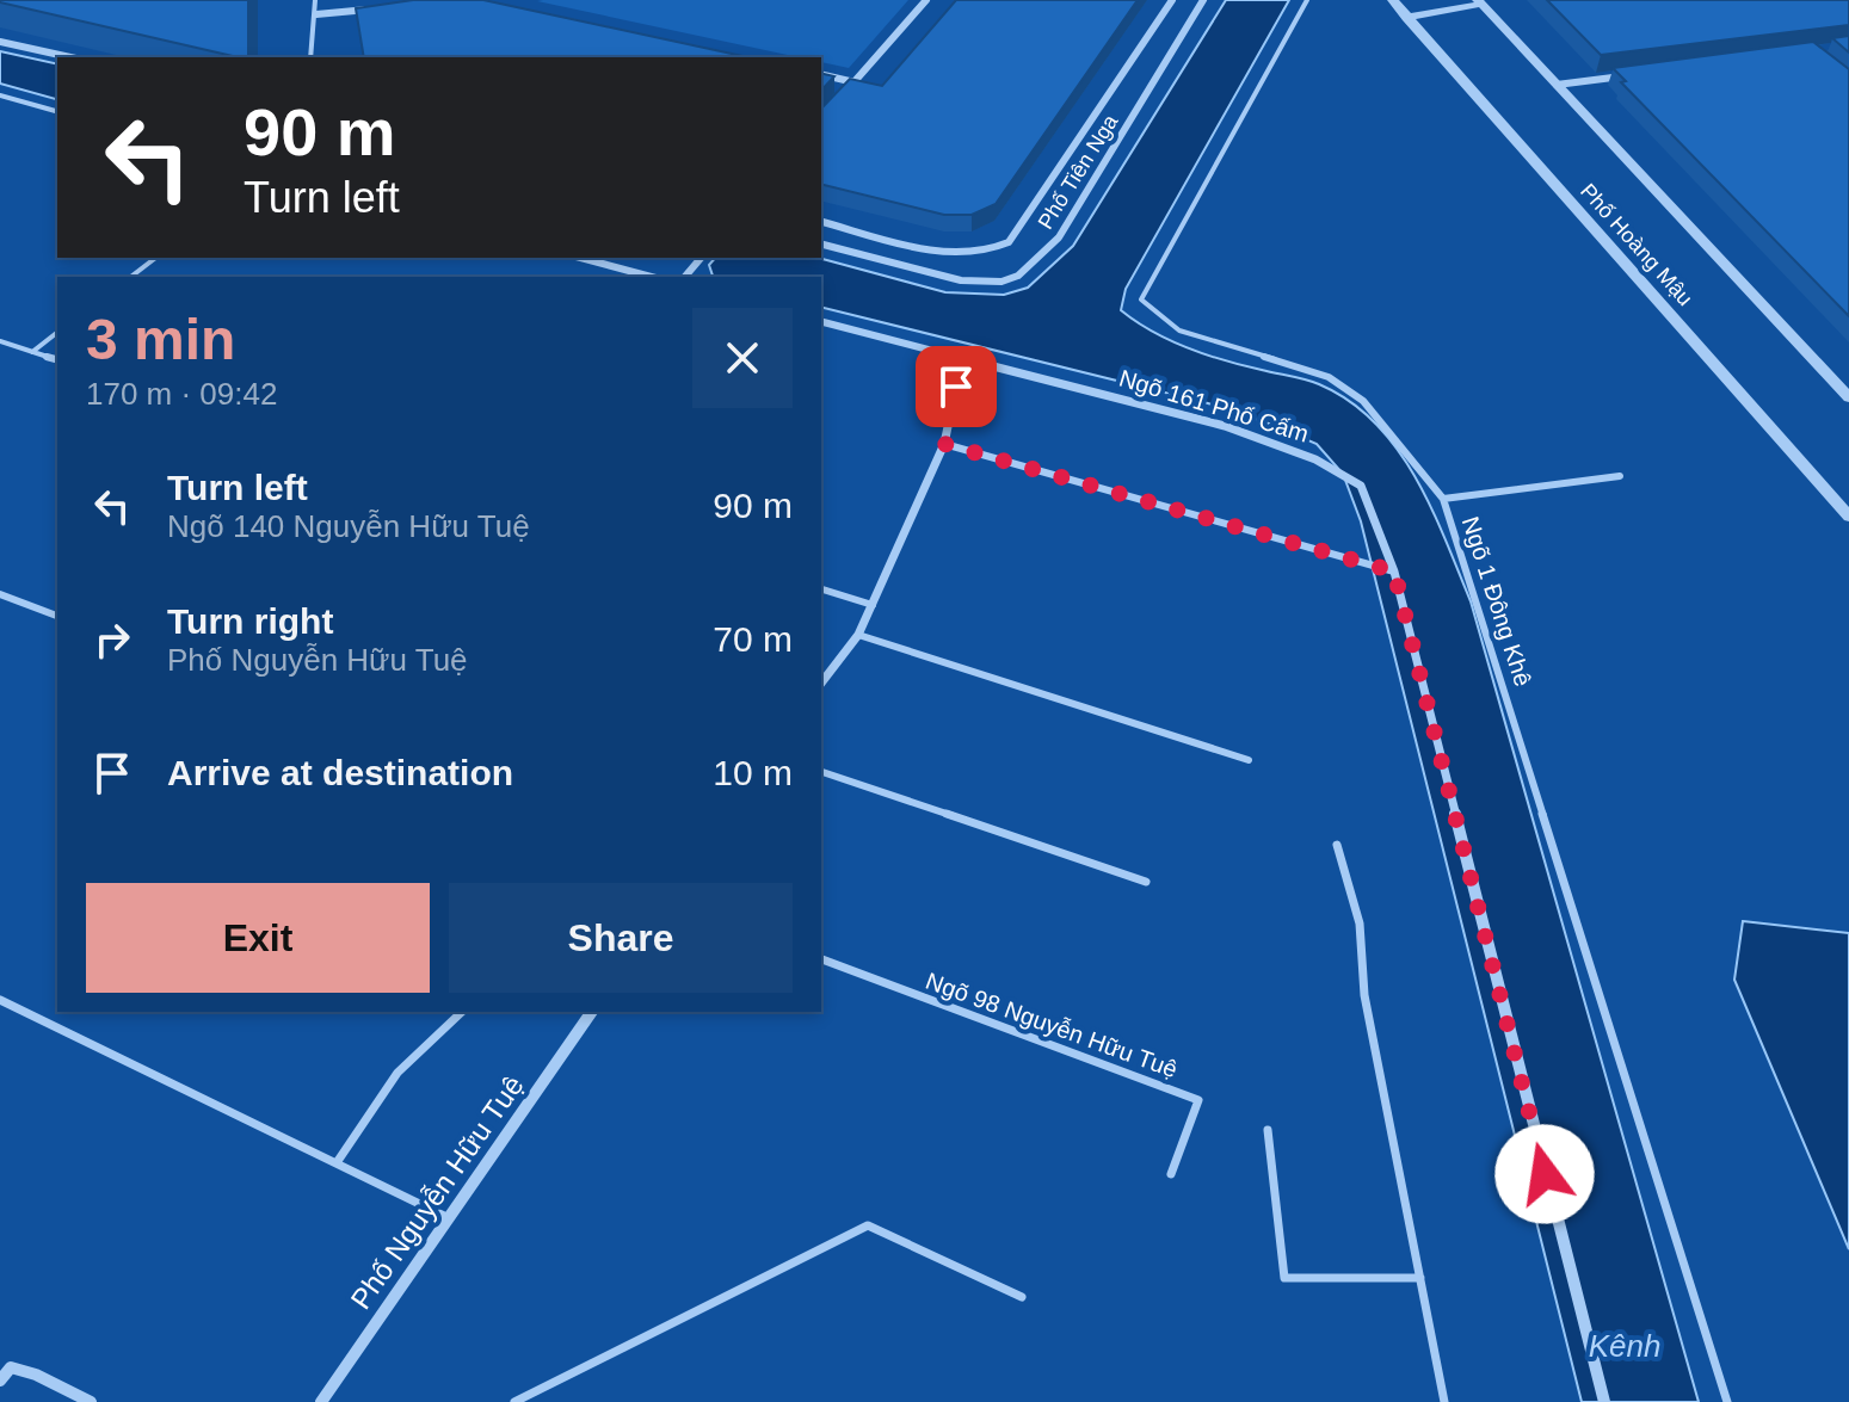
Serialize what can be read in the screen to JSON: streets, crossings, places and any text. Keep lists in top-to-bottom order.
{
  "streets": {
    "street": [
      "Phố Tiên Nga",
      "Phố Hoàng Mậu",
      "Ngõ 161 Phố Cấm",
      "Phố Nguyễn Hữu Tuệ"
    ],
    "lane": ["Ngõ 1 Đông Khê", "Ngõ 98 Nguyễn Hữu Tuệ"]
  },
  "water": ["Kênh"],
  "page": {
    "turn": ["90 m", "Turn left"],
    "heading": ["3 min", "170 m · 09:42"],
    "list": [
      {
        "name": "Turn left",
        "note": "Ngõ 140 Nguyễn Hữu Tuệ",
        "value": "90 m"
      },
      {
        "name": "Turn right",
        "note": "Phố Nguyễn Hữu Tuệ",
        "value": "70 m"
      },
      {
        "name": "Arrive at destination",
        "value": "10 m"
      }
    ],
    "buttons": ["Exit", "Share"]
  }
}
